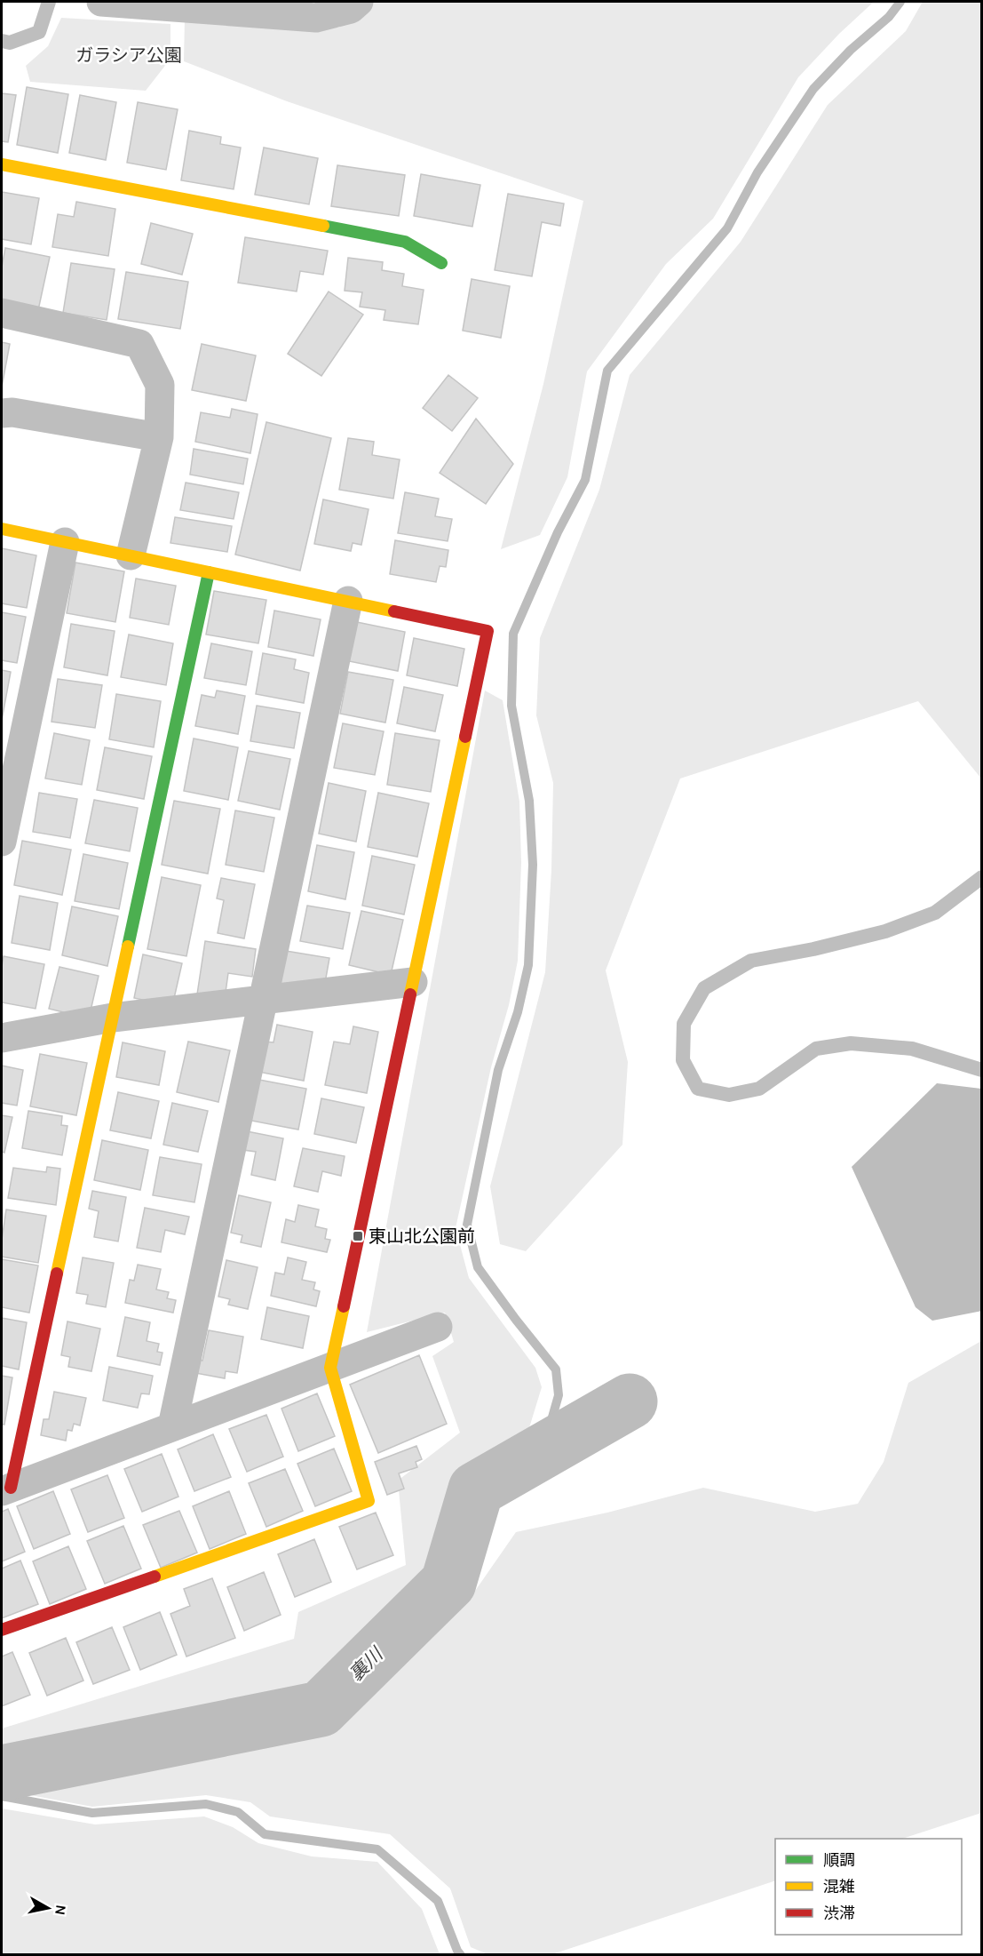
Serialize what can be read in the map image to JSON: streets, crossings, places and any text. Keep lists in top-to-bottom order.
{
  "water": ["裏川"],
  "parks": ["ガラシア公園"],
  "places": {
    "transit": ["東山北公園前"]
  },
  "legend": ["順調", "混雑", "渋滞"],
  "north": "right"
}
